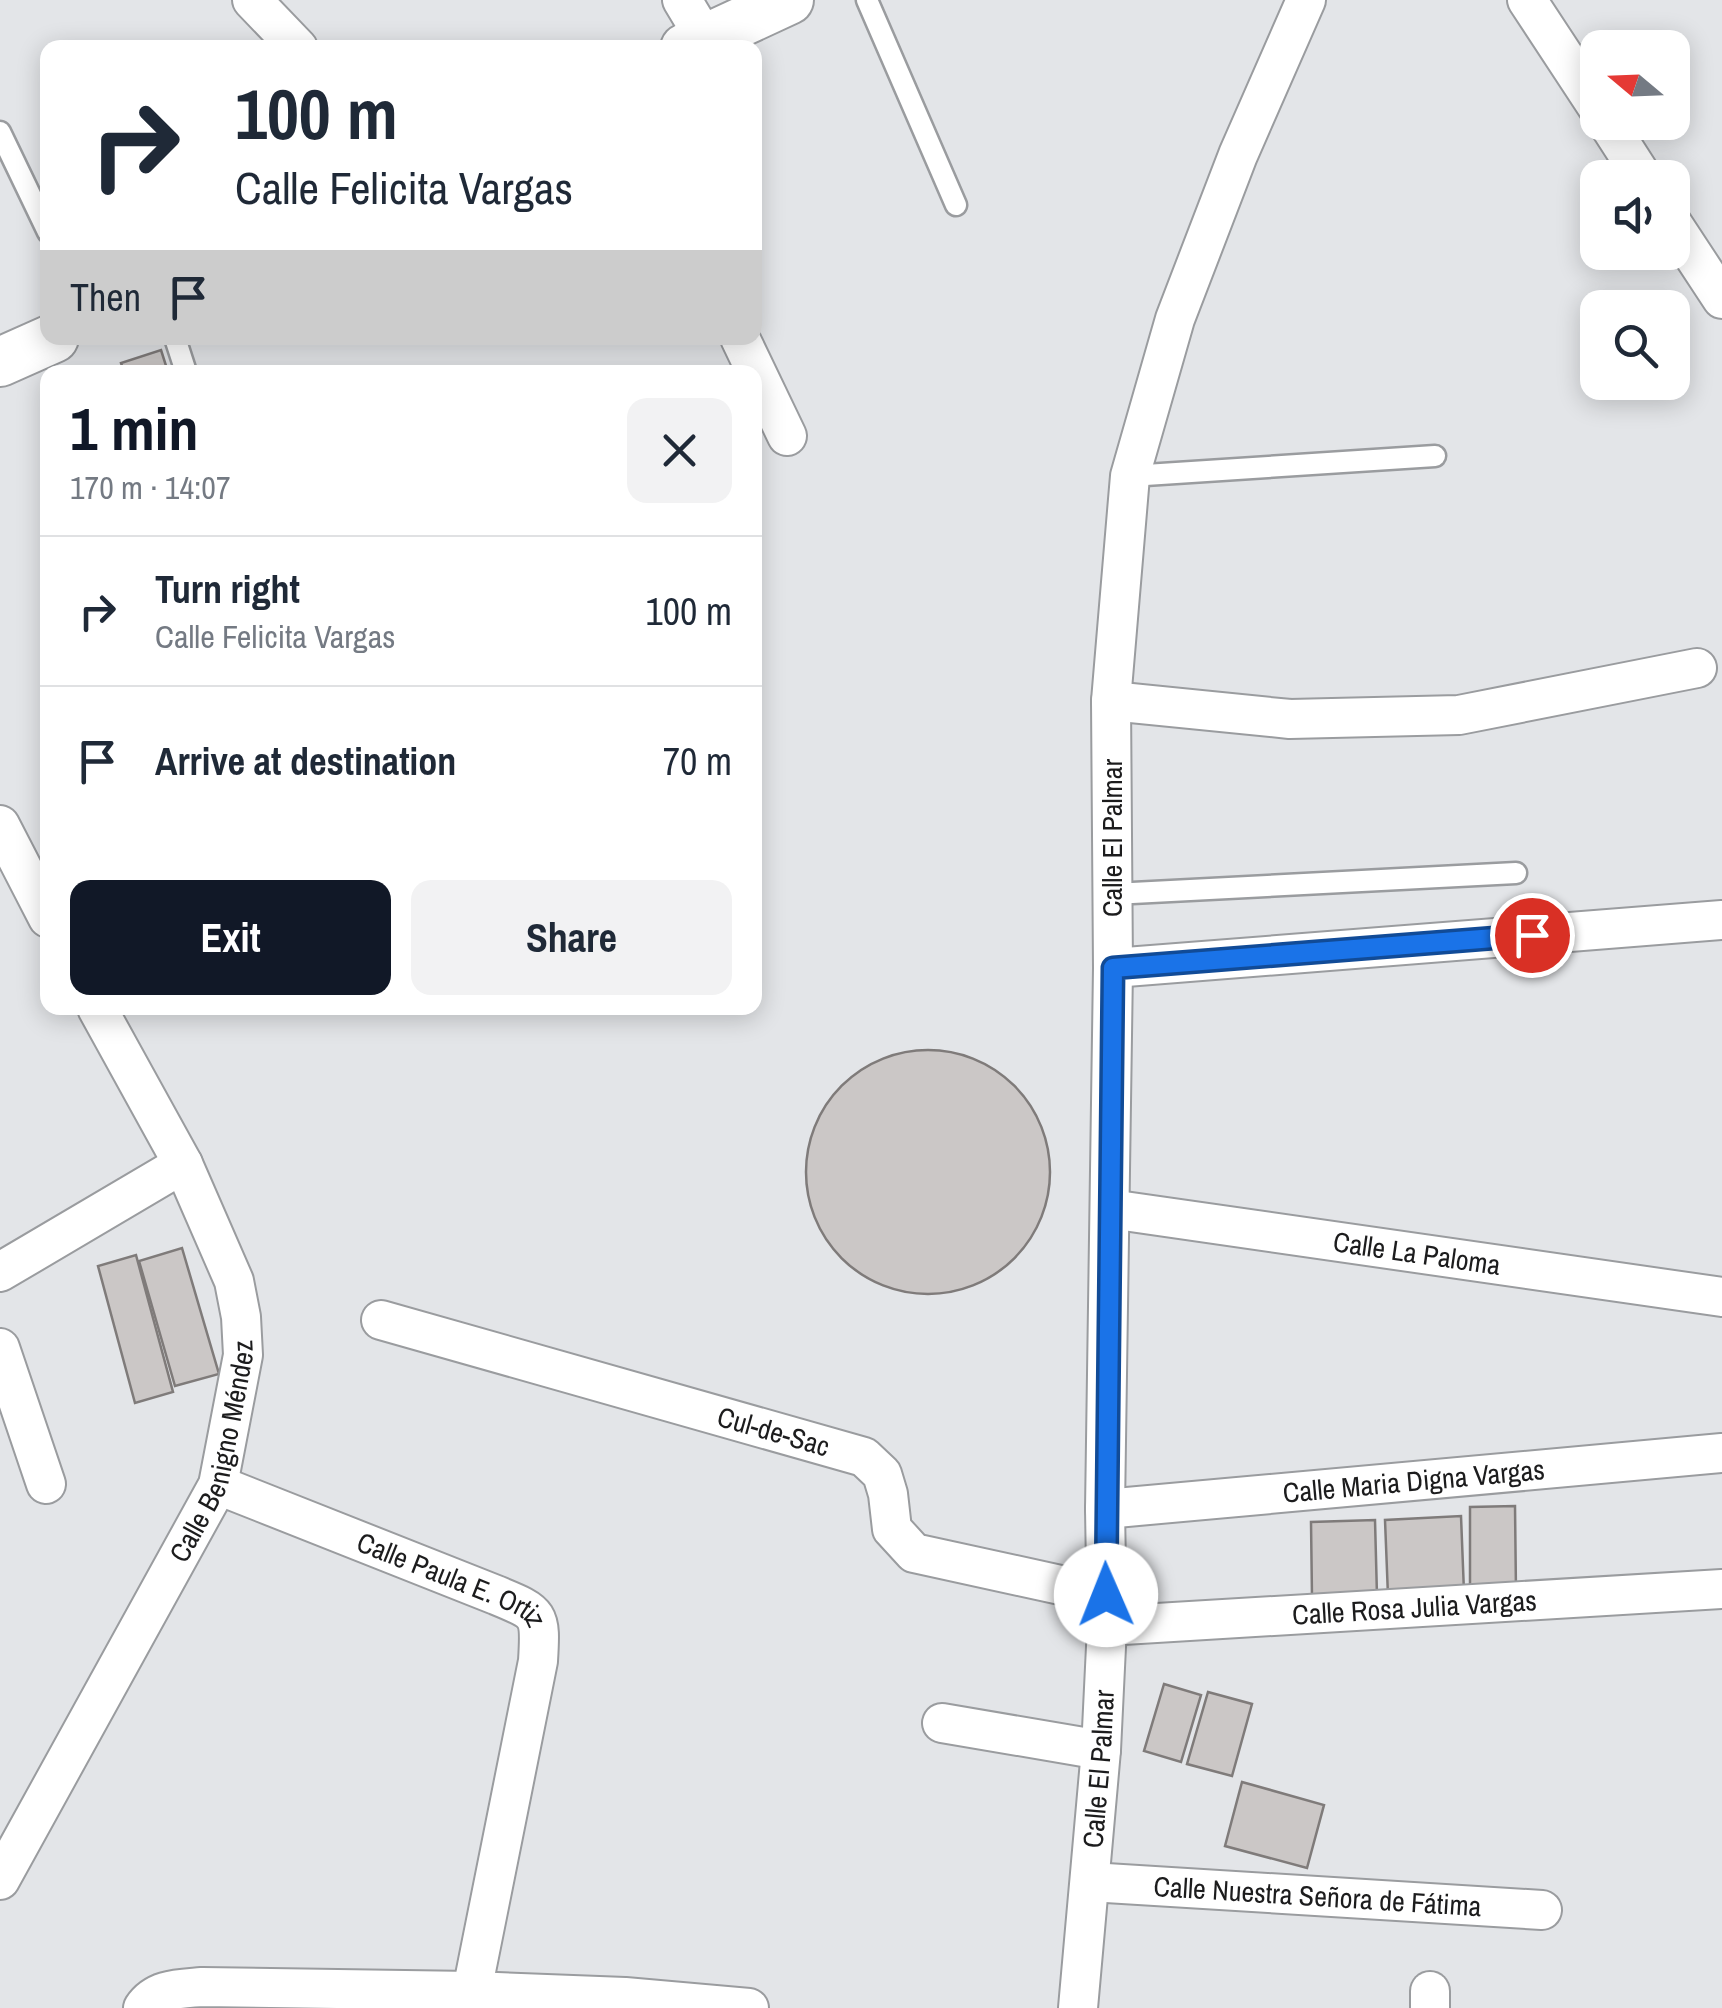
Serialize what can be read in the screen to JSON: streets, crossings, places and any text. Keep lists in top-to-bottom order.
{
  "streets": {
    "street": [
      "Calle El Palmar",
      "Calle La Paloma",
      "Cul-de-Sac",
      "Calle Benigno Méndez",
      "Calle Maria Digna Vargas",
      "Calle Paula E. Ortiz",
      "Calle Rosa Julia Vargas",
      "Calle Nuestra Señora de Fátima"
    ]
  },
  "crossings": [
    ["Calle El Palmar", "Calle La Paloma"],
    ["Calle El Palmar", "Cul-de-Sac"],
    ["Calle El Palmar", "Calle Maria Digna Vargas"],
    ["Calle El Palmar", "Calle Rosa Julia Vargas"],
    ["Calle El Palmar", "Calle Nuestra Señora de Fátima"],
    ["Cul-de-Sac", "Calle Rosa Julia Vargas"],
    ["Calle Benigno Méndez", "Calle Paula E. Ortiz"]
  ],
  "north": "left",
  "page": {
    "turn": ["100 m", "Calle Felicita Vargas"],
    "then": "Then",
    "heading": ["1 min", "170 m · 14:07"],
    "list": [
      {
        "name": "Turn right",
        "note": "Calle Felicita Vargas",
        "value": "100 m"
      },
      {
        "name": "Arrive at destination",
        "value": "70 m"
      }
    ],
    "buttons": ["Exit", "Share"]
  }
}
